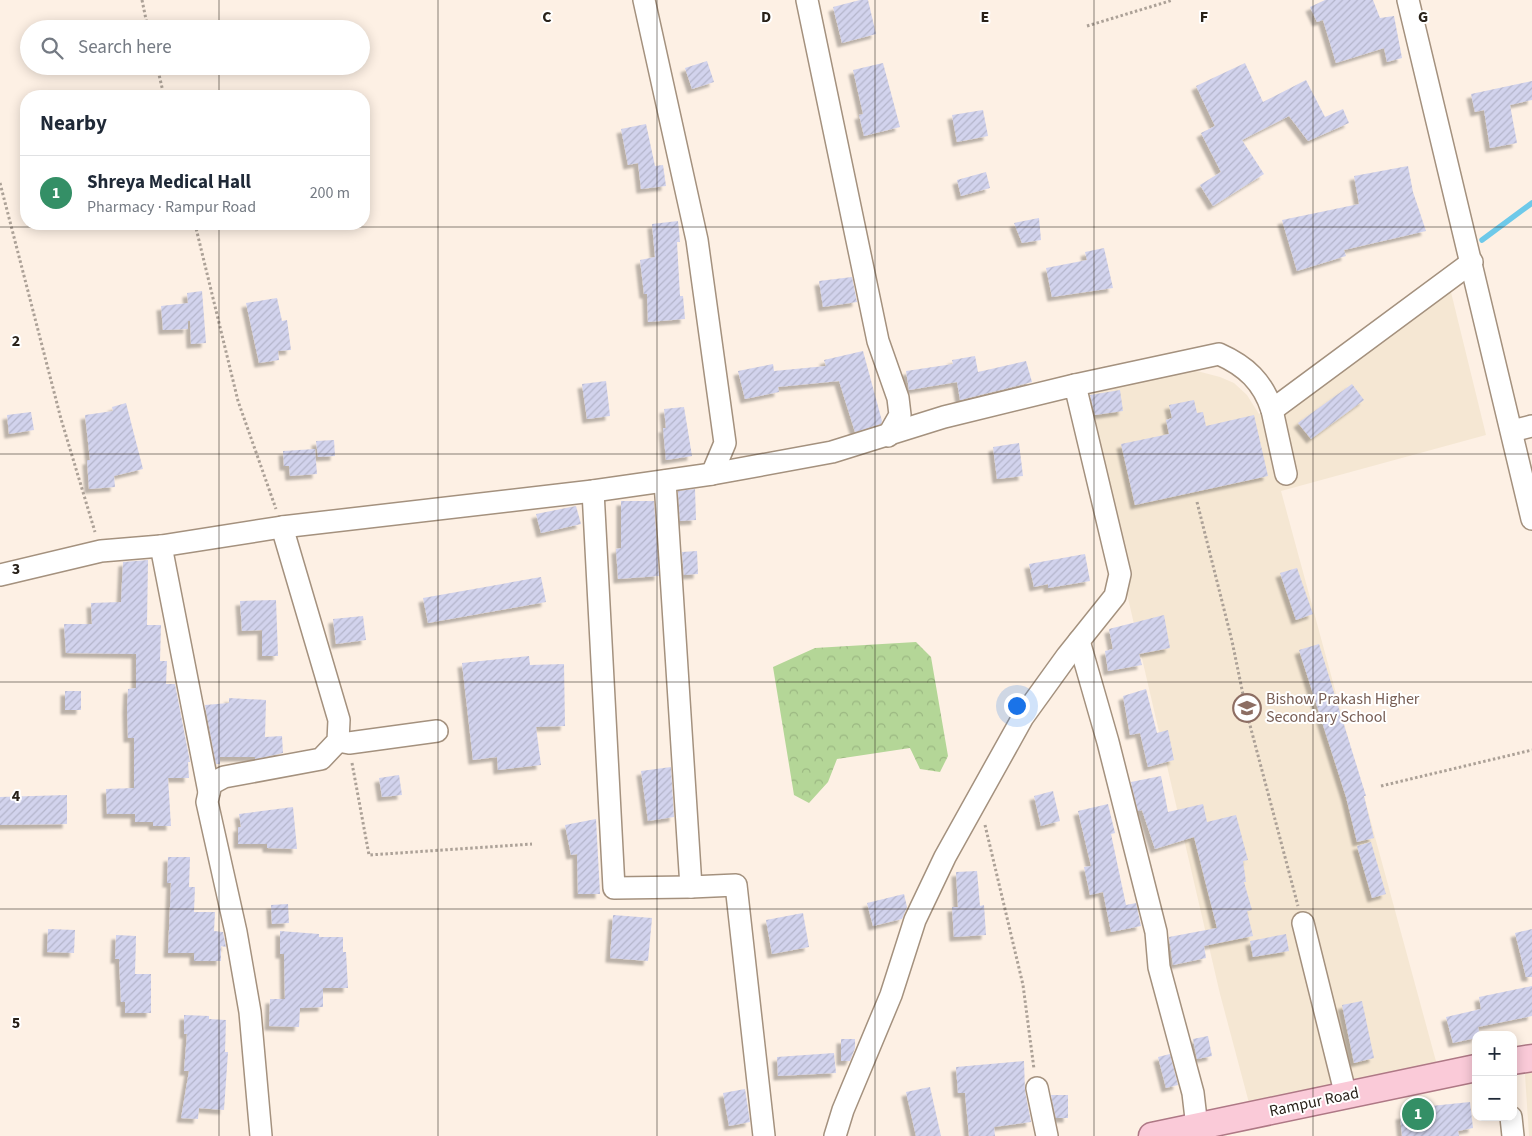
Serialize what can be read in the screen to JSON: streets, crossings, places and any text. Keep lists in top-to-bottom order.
{
  "streets": {
    "main road": ["Rampur Road"]
  },
  "places": {
    "school or university": ["Bishow Prakash Higher Secondary School"]
  },
  "page": {
    "search": "Search here",
    "heading": "Nearby",
    "list": [
      {
        "mark": "1",
        "name": "Shreya Medical Hall",
        "note": "Pharmacy · Rampur Road",
        "value": "200 m"
      }
    ],
    "map_buttons": ["+", "−"],
    "pins": "1"
  },
  "grid": {
    "columns": [
      "C",
      "D",
      "E",
      "F",
      "G"
    ],
    "rows": [
      "2",
      "3",
      "4",
      "5"
    ]
  }
}
